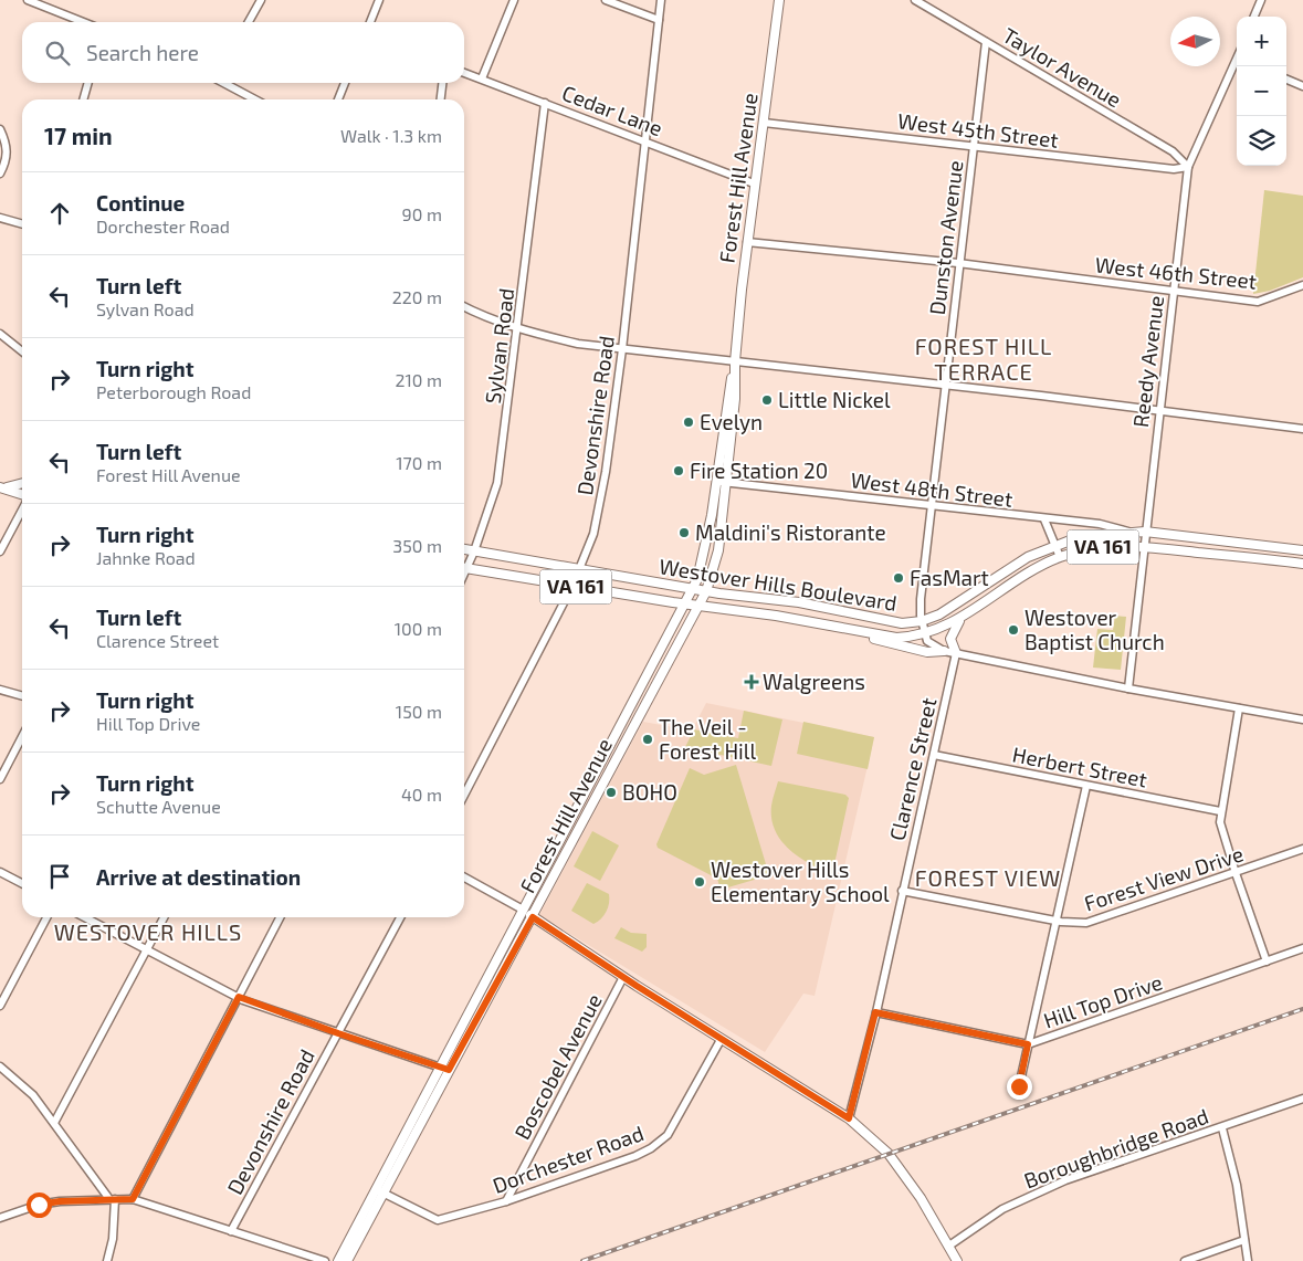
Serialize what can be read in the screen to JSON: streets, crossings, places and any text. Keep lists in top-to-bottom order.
{
  "streets": {
    "main road": ["Forest Hill Avenue", "VA 161", "Westover Hills Boulevard"],
    "street": [
      "Taylor Avenue",
      "Cedar Lane",
      "West 45th Street",
      "Dunston Avenue",
      "West 46th Street",
      "Sylvan Road",
      "Reedy Avenue",
      "Devonshire Road",
      "West 48th Street",
      "Herbert Street",
      "Clarence Street",
      "Forest View Drive",
      "Hill Top Drive",
      "Boscobel Avenue",
      "Boroughbridge Road",
      "Dorchester Road"
    ]
  },
  "crossings": [
    ["Taylor Avenue", "West 45th Street"],
    ["Taylor Avenue", "Dunston Avenue"],
    ["Taylor Avenue", "Reedy Avenue"],
    ["Cedar Lane", "Forest Hill Avenue"],
    ["Cedar Lane", "Sylvan Road"],
    ["Cedar Lane", "Devonshire Road"],
    ["West 45th Street", "Forest Hill Avenue"],
    ["West 45th Street", "Dunston Avenue"],
    ["West 45th Street", "Reedy Avenue"],
    ["Forest Hill Avenue", "West 46th Street"],
    ["Forest Hill Avenue", "West 48th Street"],
    ["Forest Hill Avenue", "Westover Hills Boulevard"],
    ["Forest Hill Avenue", "Dorchester Road"],
    ["Dunston Avenue", "West 46th Street"],
    ["Dunston Avenue", "West 48th Street"],
    ["Dunston Avenue", "Westover Hills Boulevard"],
    ["West 46th Street", "Reedy Avenue"],
    ["Sylvan Road", "Westover Hills Boulevard"],
    ["Reedy Avenue", "Westover Hills Boulevard"],
    ["Devonshire Road", "Westover Hills Boulevard"],
    ["West 48th Street", "Westover Hills Boulevard"],
    ["Herbert Street", "Clarence Street"],
    ["Clarence Street", "Forest View Drive"],
    ["Clarence Street", "Hill Top Drive"],
    ["Boscobel Avenue", "Dorchester Road"]
  ],
  "districts": ["FOREST HILL TERRACE", "FOREST VIEW", "WESTOVER HILLS"],
  "places": {
    "other": [
      "Little Nickel",
      "Evelyn",
      "Fire Station 20",
      "Maldini's Ristorante",
      "FasMart",
      "Westover Baptist Church",
      "The Veil - Forest Hill",
      "BOHO",
      "Westover Hills Elementary School"
    ],
    "health": ["Walgreens"]
  },
  "north": "left",
  "page": {
    "map_buttons": ["+", "−"],
    "search": "Search here",
    "heading": ["17 min", "Walk · 1.3 km"],
    "list": [
      ["Continue", "Dorchester Road", "90 m"],
      ["Turn left", "Sylvan Road", "220 m"],
      ["Turn right", "Peterborough Road", "210 m"],
      ["Turn left", "Forest Hill Avenue", "170 m"],
      ["Turn right", "Jahnke Road", "350 m"],
      ["Turn left", "Clarence Street", "100 m"],
      ["Turn right", "Hill Top Drive", "150 m"],
      ["Turn right", "Schutte Avenue", "40 m"],
      "Arrive at destination"
    ]
  }
}
